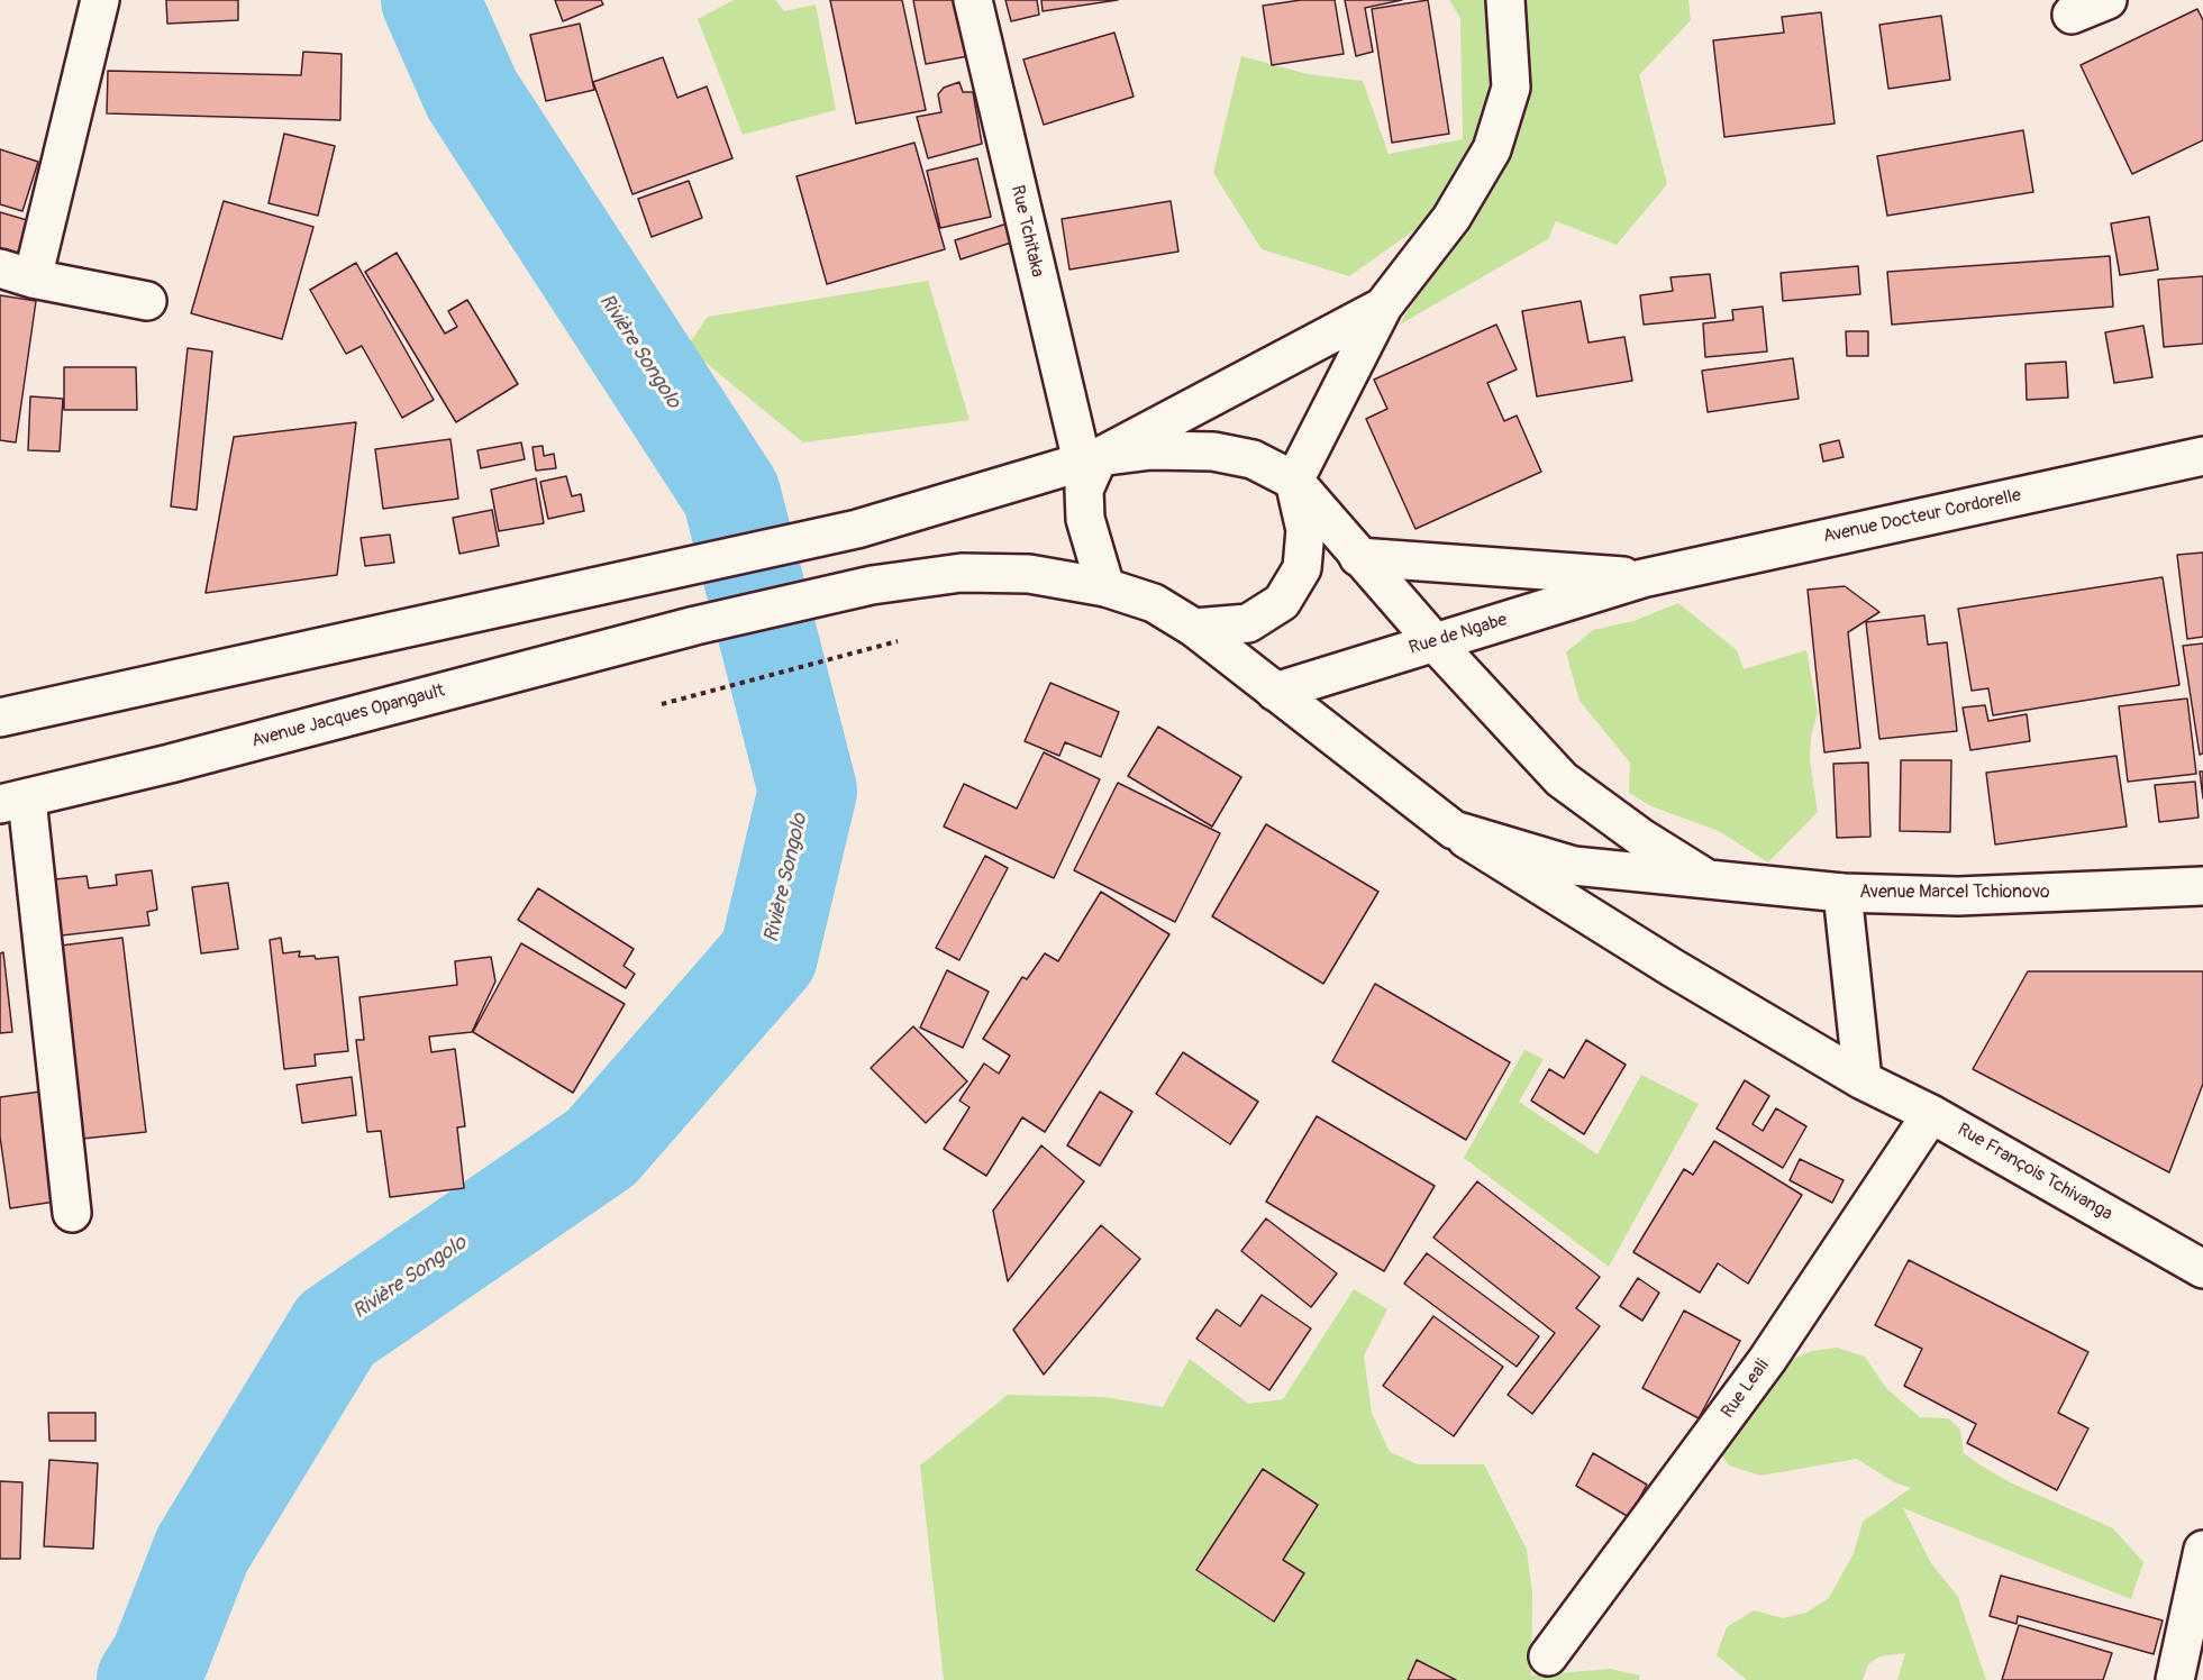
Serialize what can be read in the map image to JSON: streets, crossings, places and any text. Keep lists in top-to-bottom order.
{
  "streets": {
    "main road": [
      "Rue Tchitaka",
      "Avenue Docteur Cordorelle",
      "Rue de Ngabe",
      "Avenue Jacques Opangault",
      "Avenue Marcel Tchionovo",
      "Rue François Tchivanga",
      "Rue Leali"
    ]
  },
  "crossings": [
    ["Rue Tchitaka", "Avenue Jacques Opangault"],
    ["Rue Tchitaka", "Rue François Tchivanga"],
    ["Avenue Docteur Cordorelle", "Rue de Ngabe"],
    ["Rue de Ngabe", "Rue François Tchivanga"],
    ["Avenue Jacques Opangault", "Rue François Tchivanga"],
    ["Avenue Marcel Tchionovo", "Rue François Tchivanga"],
    ["Rue François Tchivanga", "Rue Leali"]
  ],
  "water": ["Rivière Songolo"]
}
